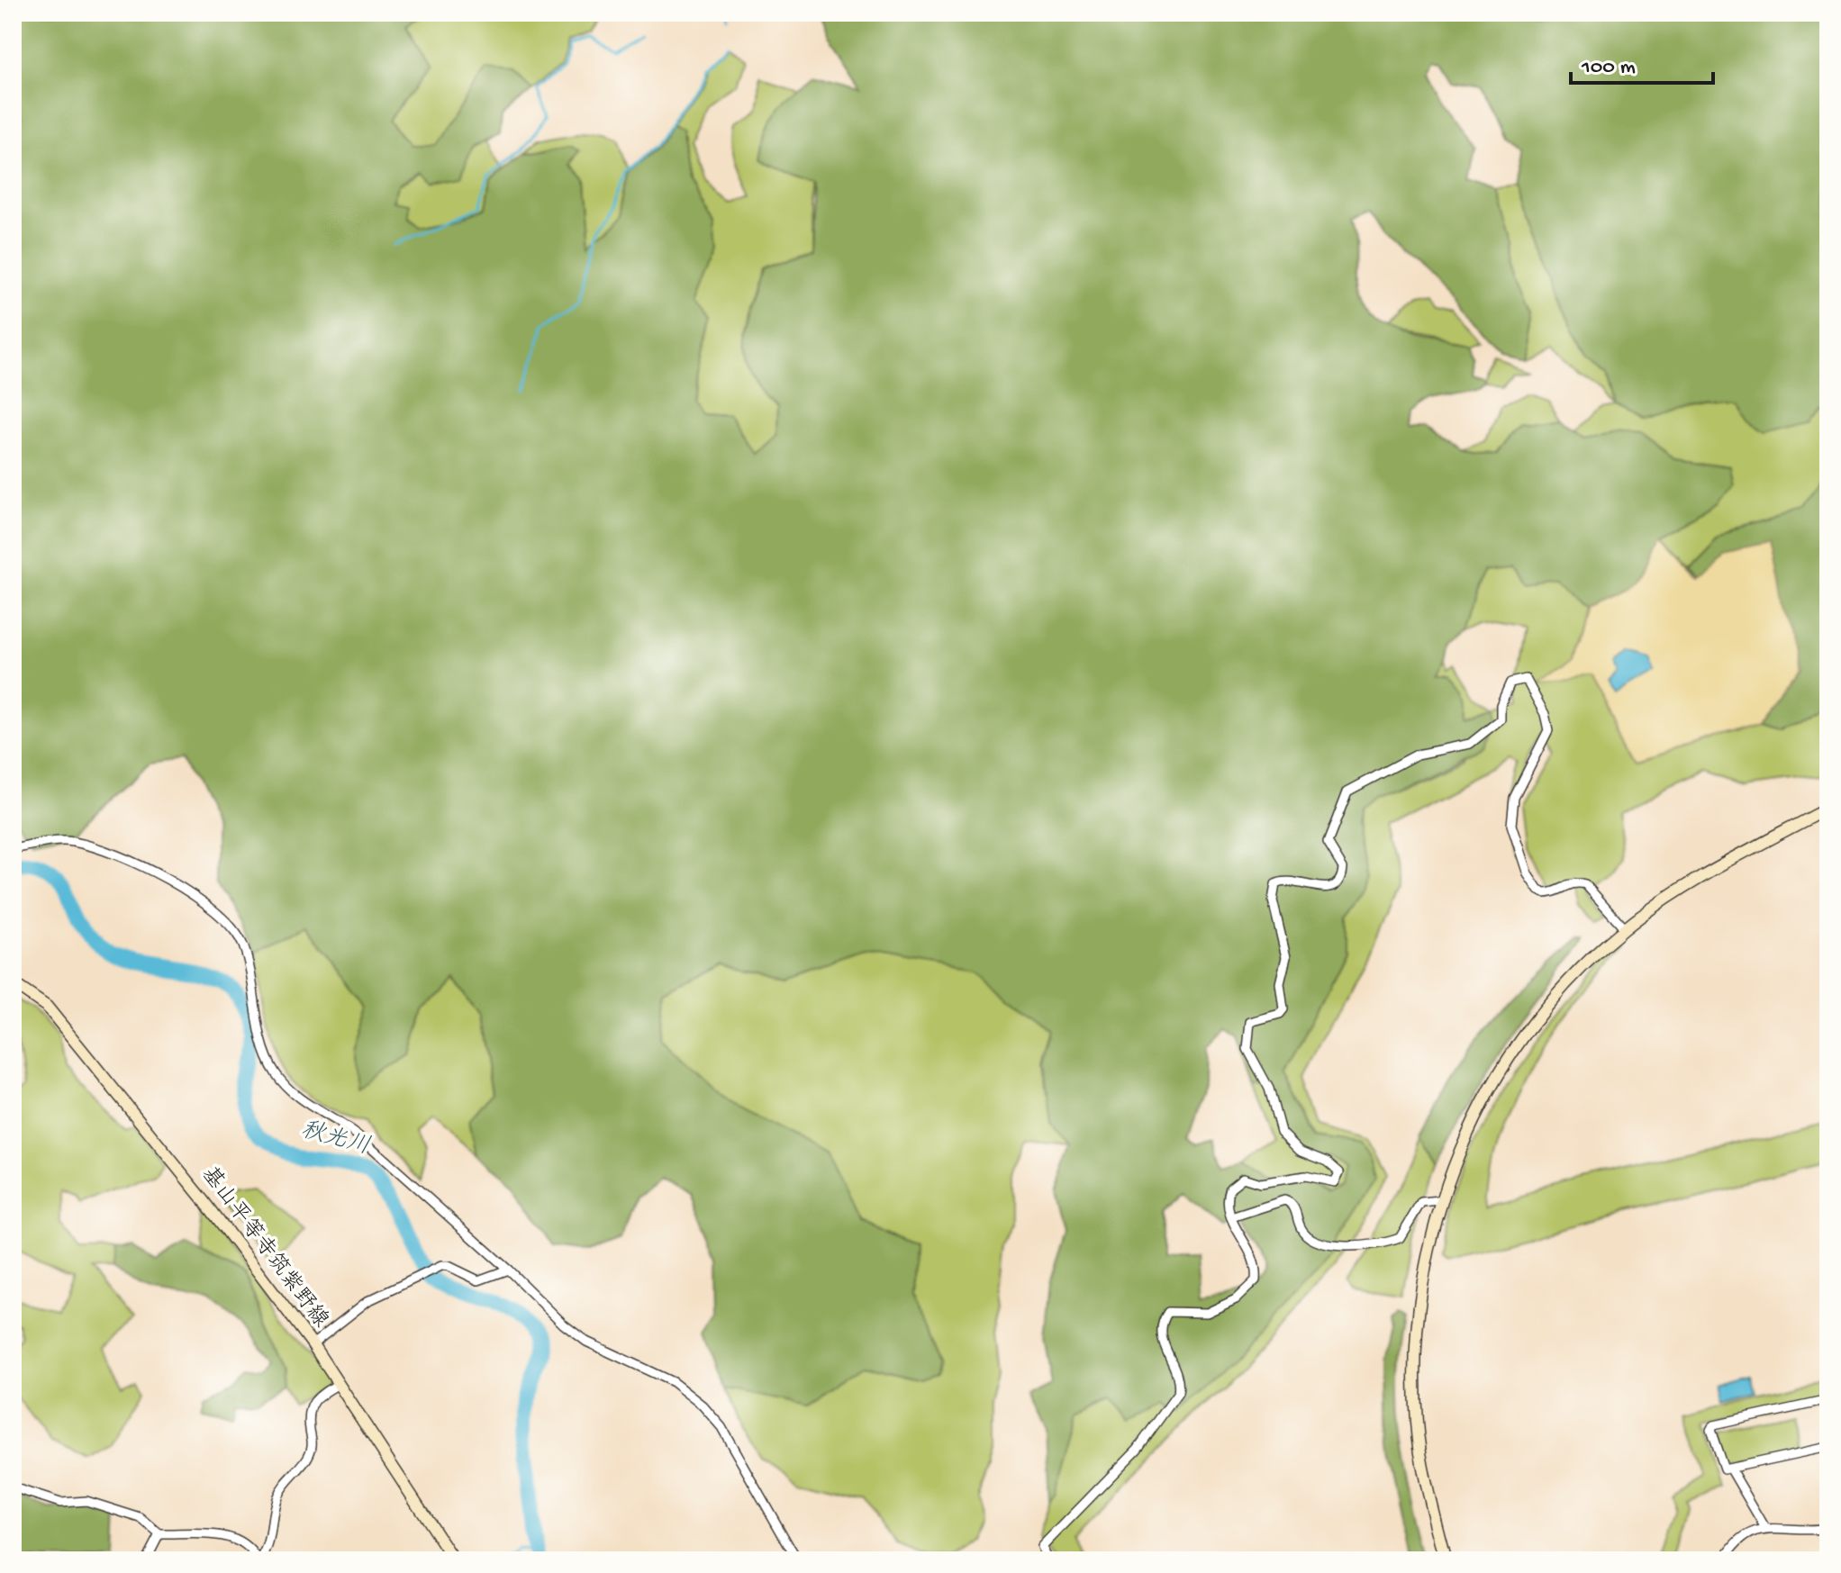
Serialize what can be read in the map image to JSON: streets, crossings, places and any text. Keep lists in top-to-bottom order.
{
  "streets": {
    "street": ["基山平等寺筑紫野線"]
  },
  "water": ["秋光川"],
  "scale_bar": "100 m"
}
